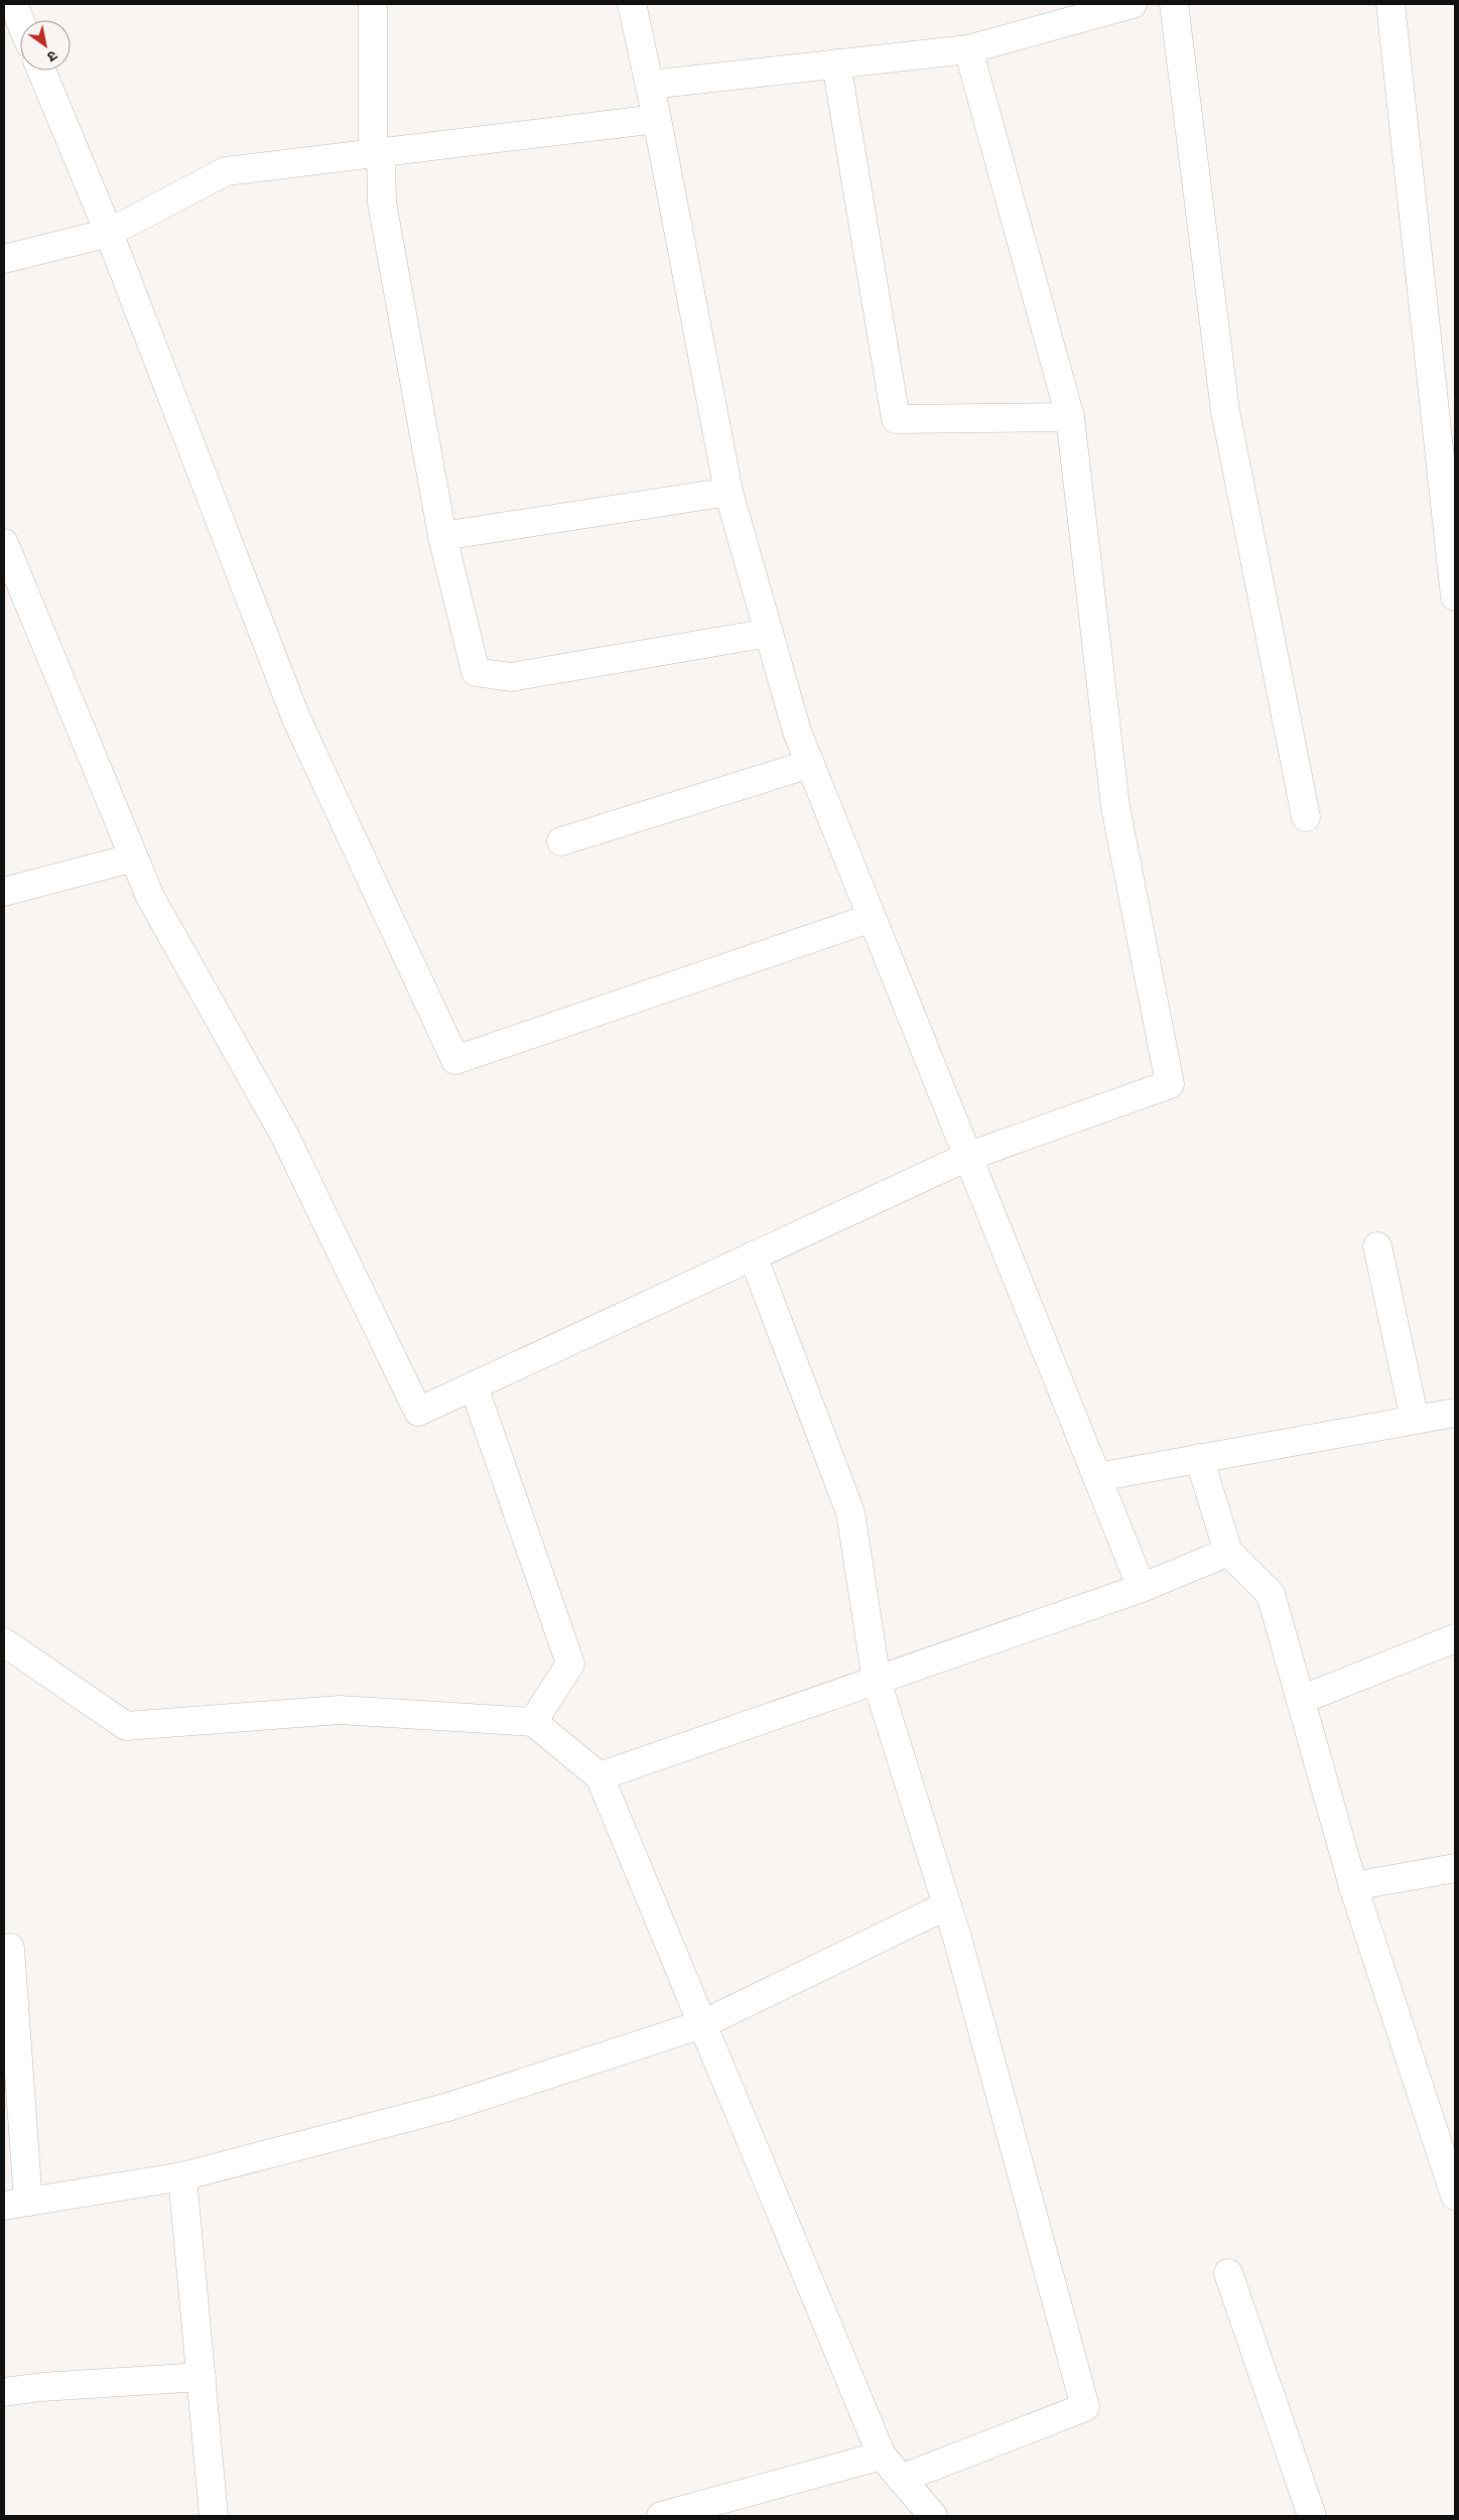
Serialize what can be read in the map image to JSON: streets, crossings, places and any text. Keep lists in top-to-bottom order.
{
  "north": "bottom right"
}
